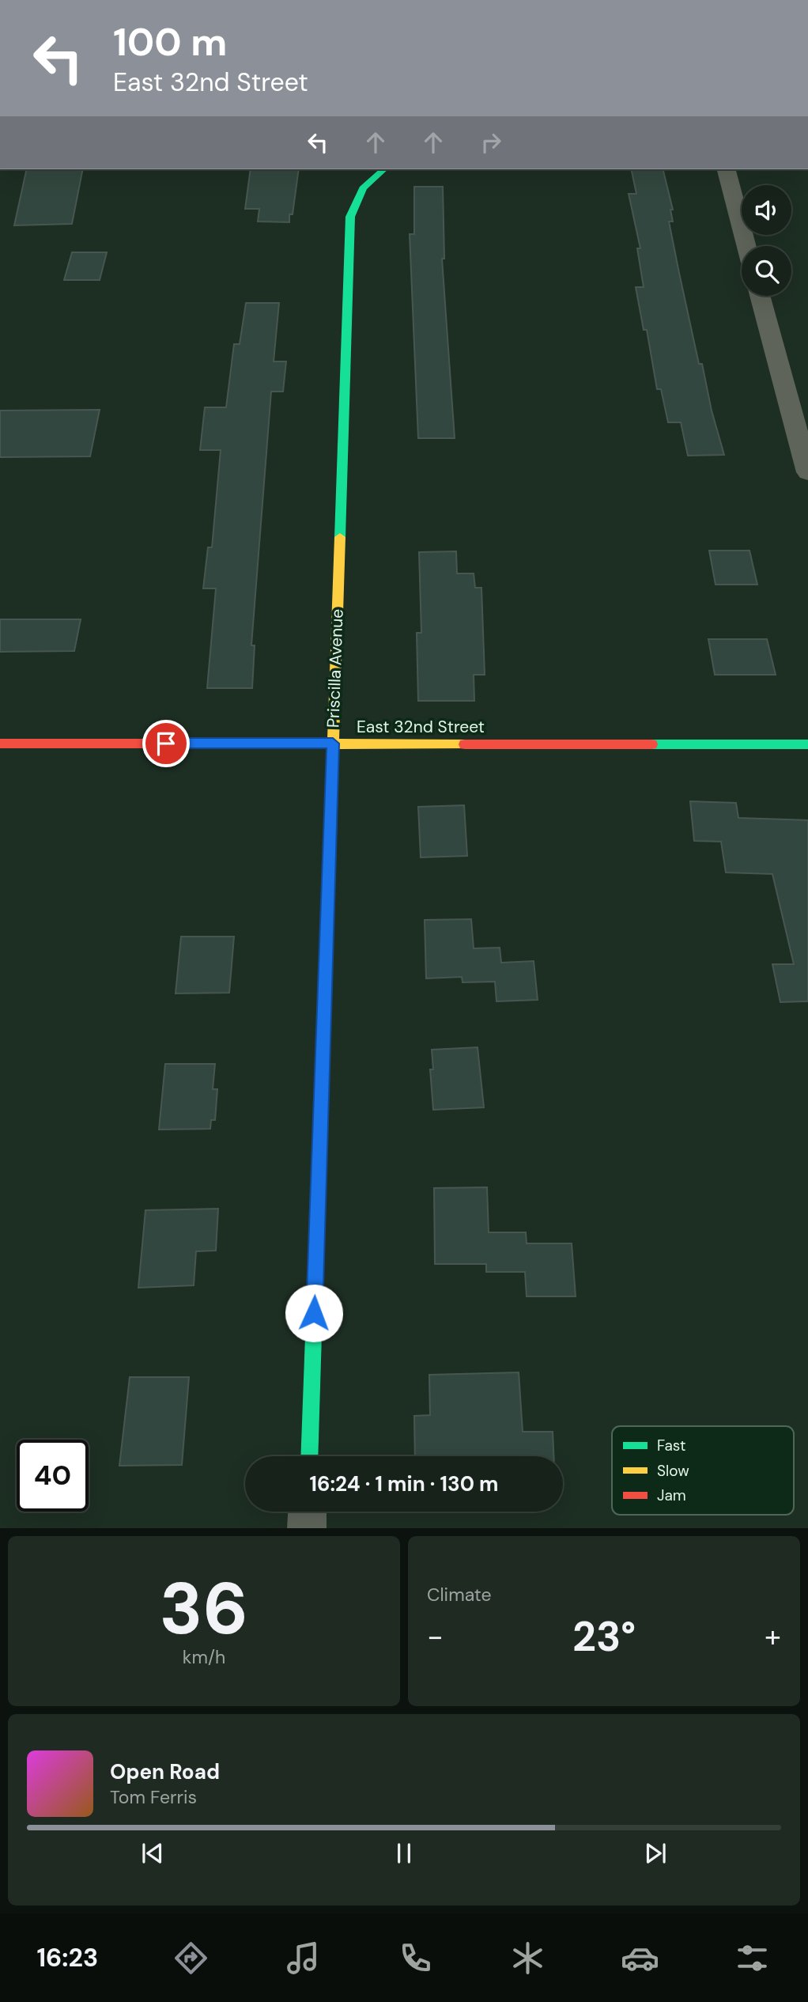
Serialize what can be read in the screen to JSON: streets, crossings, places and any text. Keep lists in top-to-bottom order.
{
  "streets": {
    "street": ["Priscilla Avenue", "East 32nd Street"]
  },
  "crossings": [
    ["Priscilla Avenue", "East 32nd Street"]
  ],
  "legend": ["Fast", "Slow", "Jam"],
  "page": {
    "turn": ["100 m", "East 32nd Street"],
    "limit": "40",
    "trip": "16:24 · 1 min · 130 m",
    "tile": [
      ["36", "km/h"],
      "Climate"
    ],
    "heat": ["−", "23°", "+"],
    "song": ["Open Road", "Tom Ferris"],
    "tabs": "16:23"
  }
}
